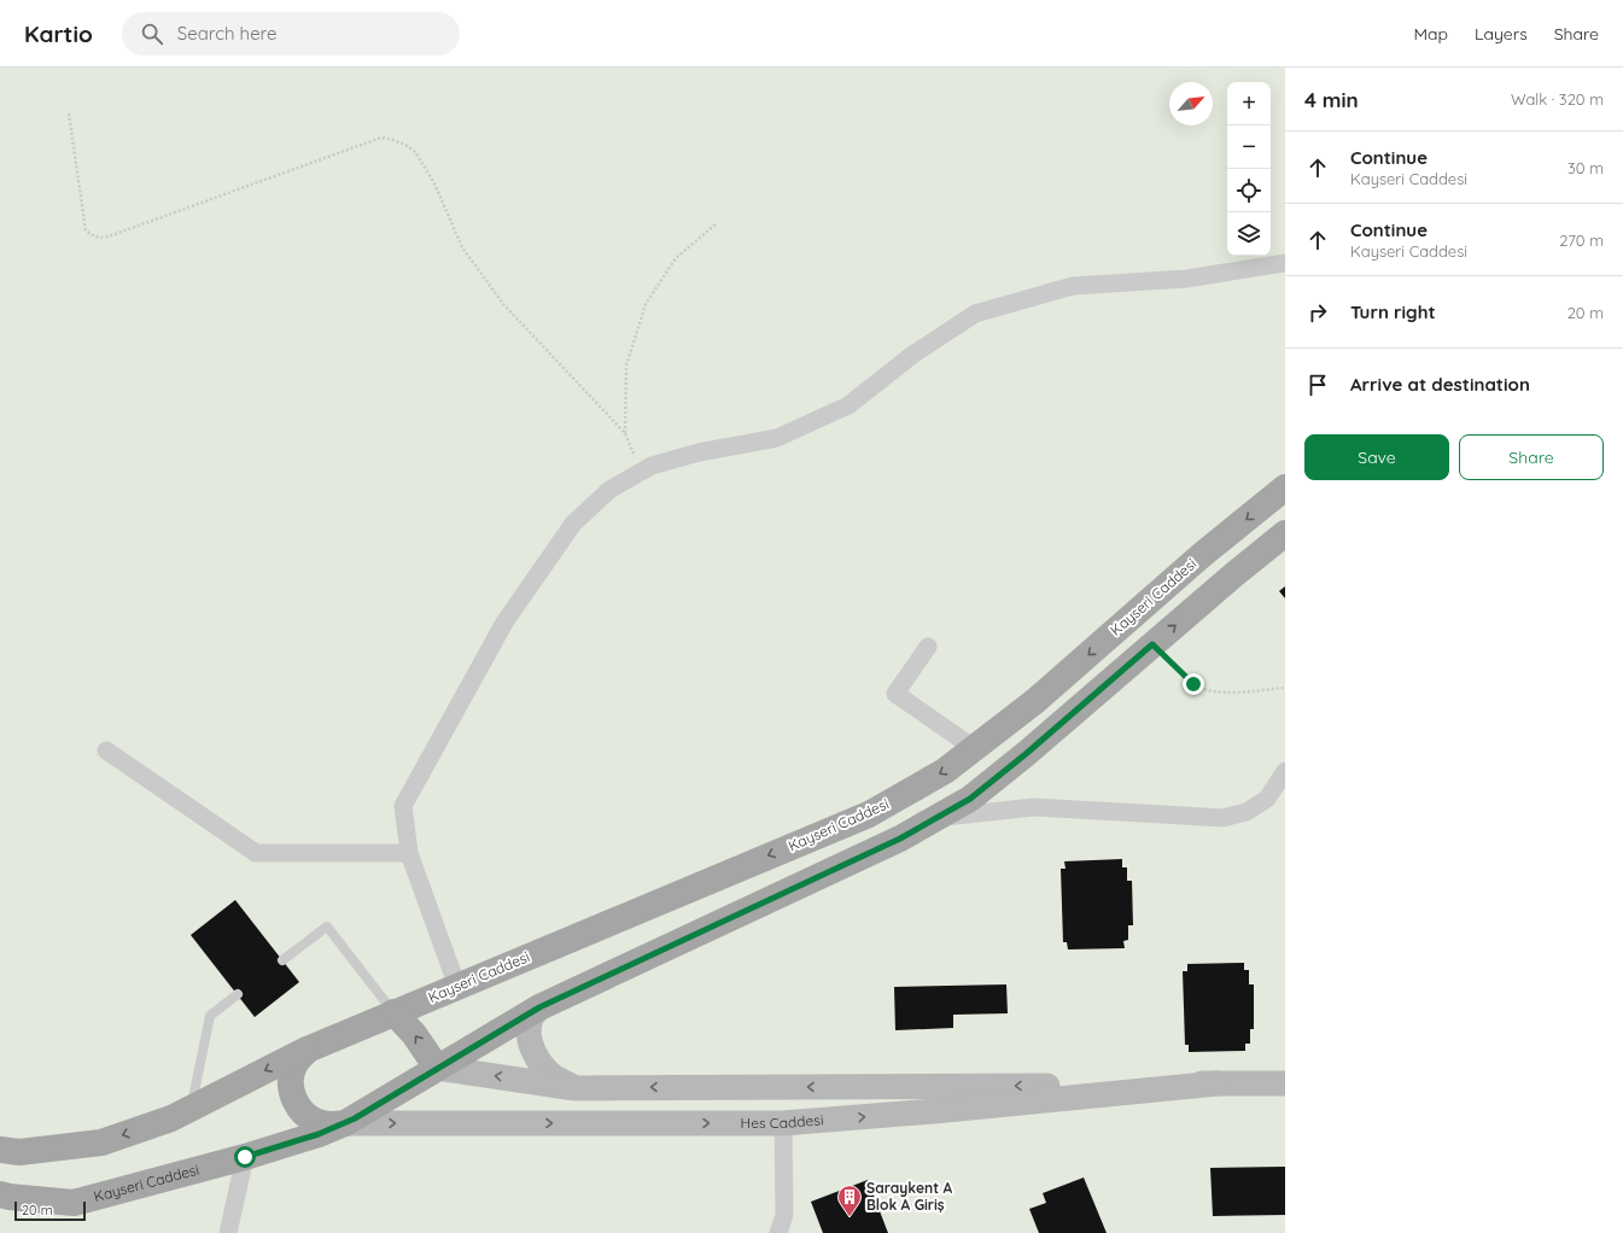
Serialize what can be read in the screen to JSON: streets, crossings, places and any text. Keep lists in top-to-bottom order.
{
  "streets": {
    "main road": ["Kayseri Caddesi"],
    "street": ["Hes Caddesi"]
  },
  "crossings": [
    ["Kayseri Caddesi", "Hes Caddesi"]
  ],
  "places": {
    "building": ["Saraykent A Blok A Giriş"]
  },
  "scale_bar": "20 m",
  "north": "top right",
  "page": {
    "header": "Kartio",
    "search": "Search here",
    "nav": ["Map", "Layers", "Share"],
    "heading": ["4 min", "Walk · 320 m"],
    "map_buttons": ["+", "−"],
    "list": [
      ["Continue", "Kayseri Caddesi", "30 m"],
      ["Continue", "Kayseri Caddesi", "270 m"],
      ["Turn right", "20 m"],
      "Arrive at destination"
    ],
    "buttons": ["Save", "Share"],
    "scale": "20 m"
  }
}
